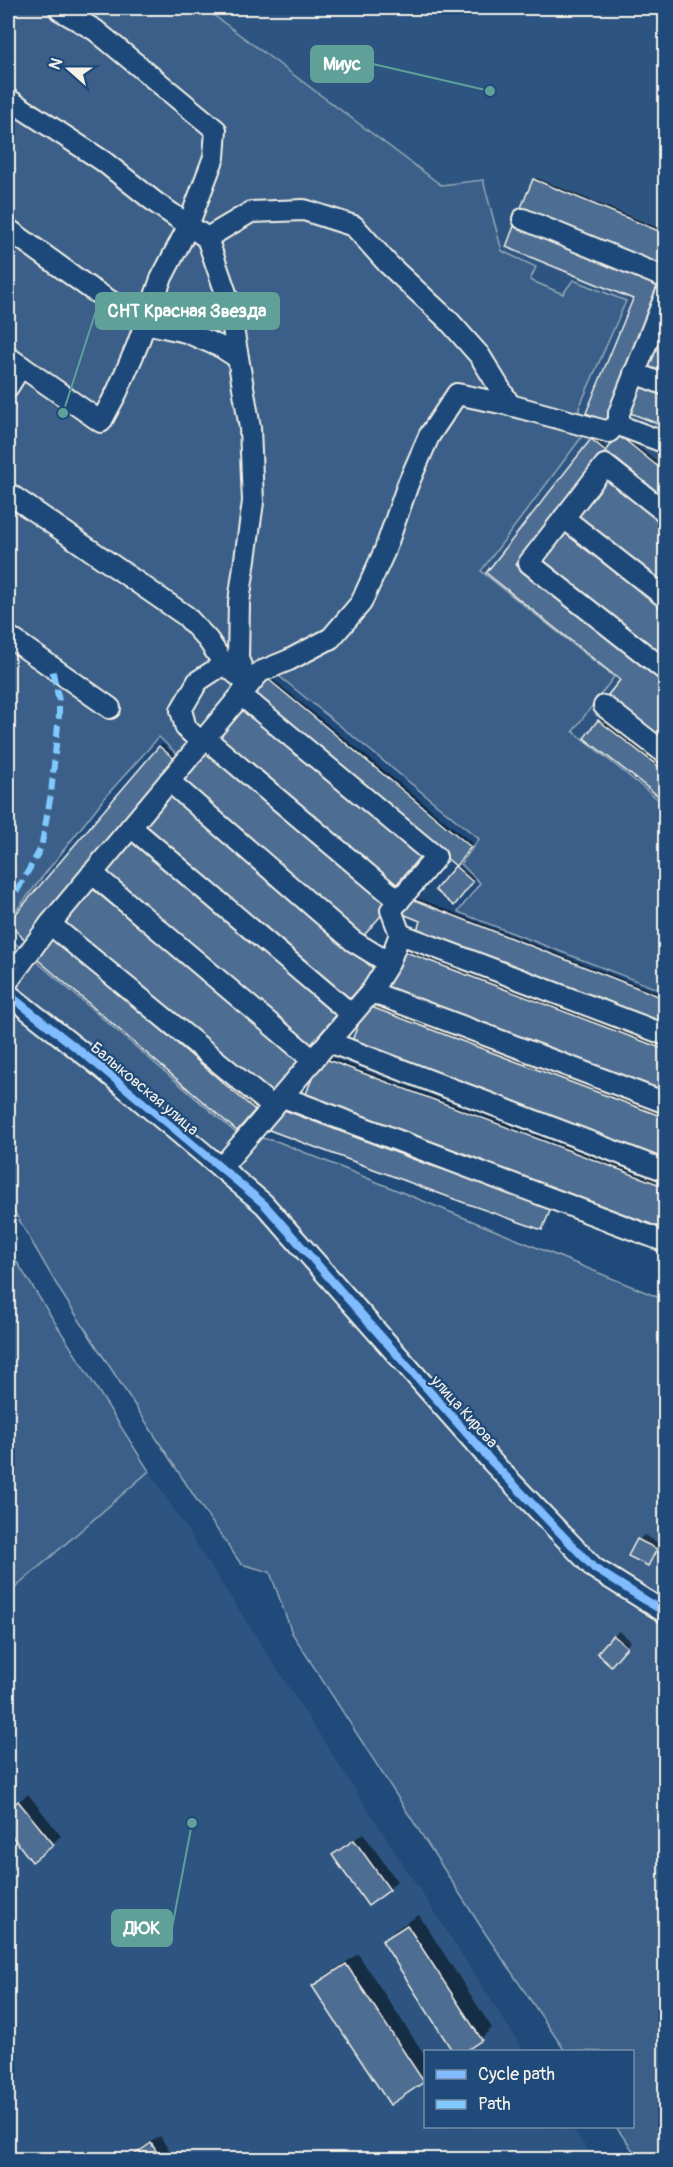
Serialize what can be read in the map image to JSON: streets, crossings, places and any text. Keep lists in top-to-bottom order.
{
  "streets": {
    "street": ["Балыковская улица", "улица Кирова"]
  },
  "crossings": [
    ["Балыковская улица", "улица Кирова"]
  ],
  "places": ["Миус", "СНТ Красная Звезда", "ДЮК"],
  "legend": ["Cycle path", "Path"],
  "north": "left"
}
